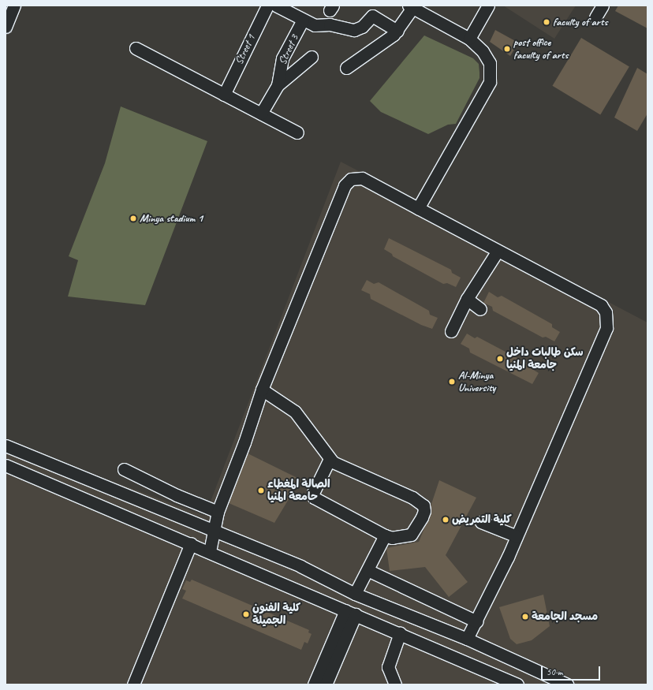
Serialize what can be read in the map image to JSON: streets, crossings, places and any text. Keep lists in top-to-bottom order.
{
  "streets": {
    "street": ["Street 1", "Street 3"]
  },
  "places": [
    "faculty of arts",
    "post office faculty of arts",
    "Minya stadium 1",
    "سكن طالبات داخل جامعة المنيا",
    "Al-Minya University",
    "الصالة المغطاء حامعة المنيا",
    "كلية التمريض",
    "كلية الفنون الجميلة",
    "مسجد الجامعة"
  ],
  "scale_bar": "50 m"
}
